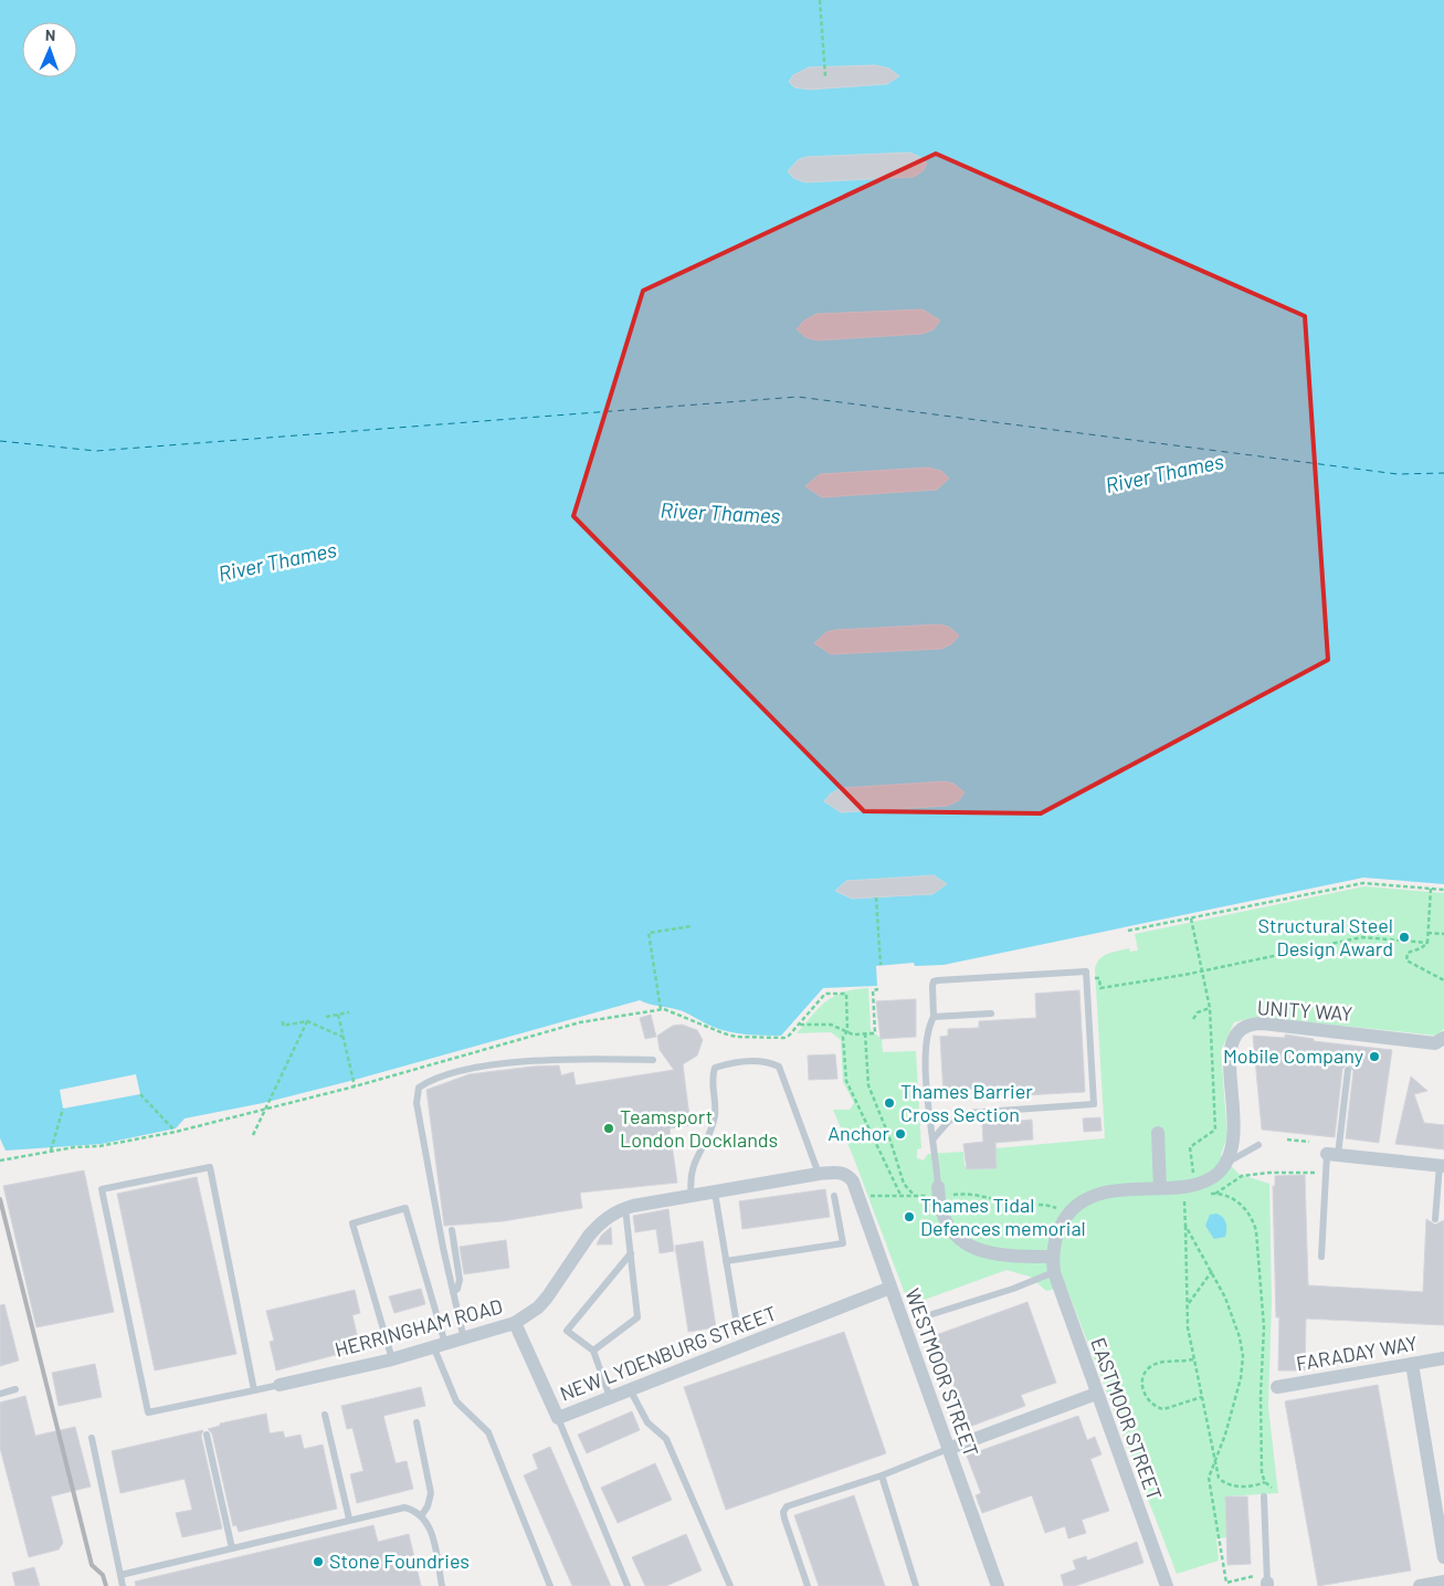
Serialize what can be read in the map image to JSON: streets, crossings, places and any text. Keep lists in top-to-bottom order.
{
  "streets": {
    "street": [
      "UNITY WAY",
      "HERRINGHAM ROAD",
      "NEW LYDENBURG STREET",
      "FARADAY WAY",
      "WESTMOOR STREET",
      "EASTMOOR STREET"
    ]
  },
  "crossings": [
    ["HERRINGHAM ROAD", "NEW LYDENBURG STREET"],
    ["HERRINGHAM ROAD", "WESTMOOR STREET"],
    ["NEW LYDENBURG STREET", "WESTMOOR STREET"]
  ],
  "water": ["River Thames"],
  "places": [
    "Structural Steel Design Award",
    "Mobile Company",
    "Thames Barrier Cross Section",
    "Teamsport London Docklands",
    "Anchor",
    "Thames Tidal Defences memorial",
    "Stone Foundries"
  ],
  "north": "top"
}
